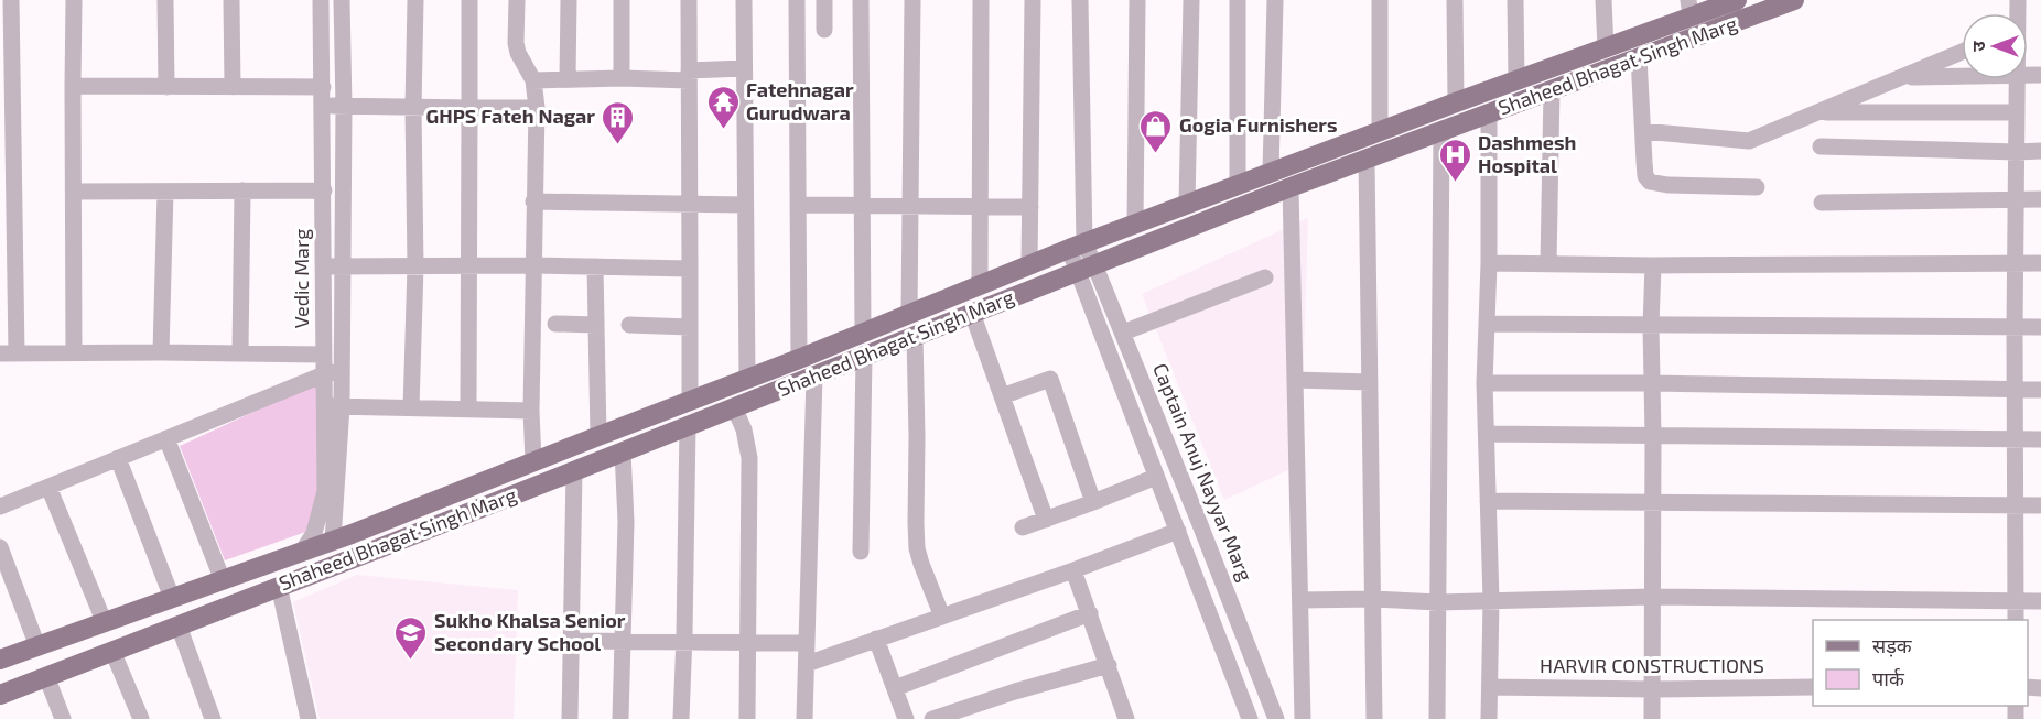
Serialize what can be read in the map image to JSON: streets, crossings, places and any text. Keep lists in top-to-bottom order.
{
  "streets": {
    "main road": ["Shaheed Bhagat Singh Marg"],
    "street": ["Vedic Marg", "Captain Anuj Nayyar Marg", "HARVIR CONSTRUCTIONS"]
  },
  "crossings": [
    ["Shaheed Bhagat Singh Marg", "Vedic Marg"],
    ["Shaheed Bhagat Singh Marg", "Captain Anuj Nayyar Marg"]
  ],
  "places": {
    "temple": ["Fatehnagar Gurudwara"],
    "building": ["GHPS Fateh Nagar"],
    "shop": ["Gogia Furnishers"],
    "hospital": ["Dashmesh Hospital"],
    "school or university": ["Sukho Khalsa Senior Secondary School"]
  },
  "legend": ["सड़क", "पार्क"],
  "north": "left"
}
